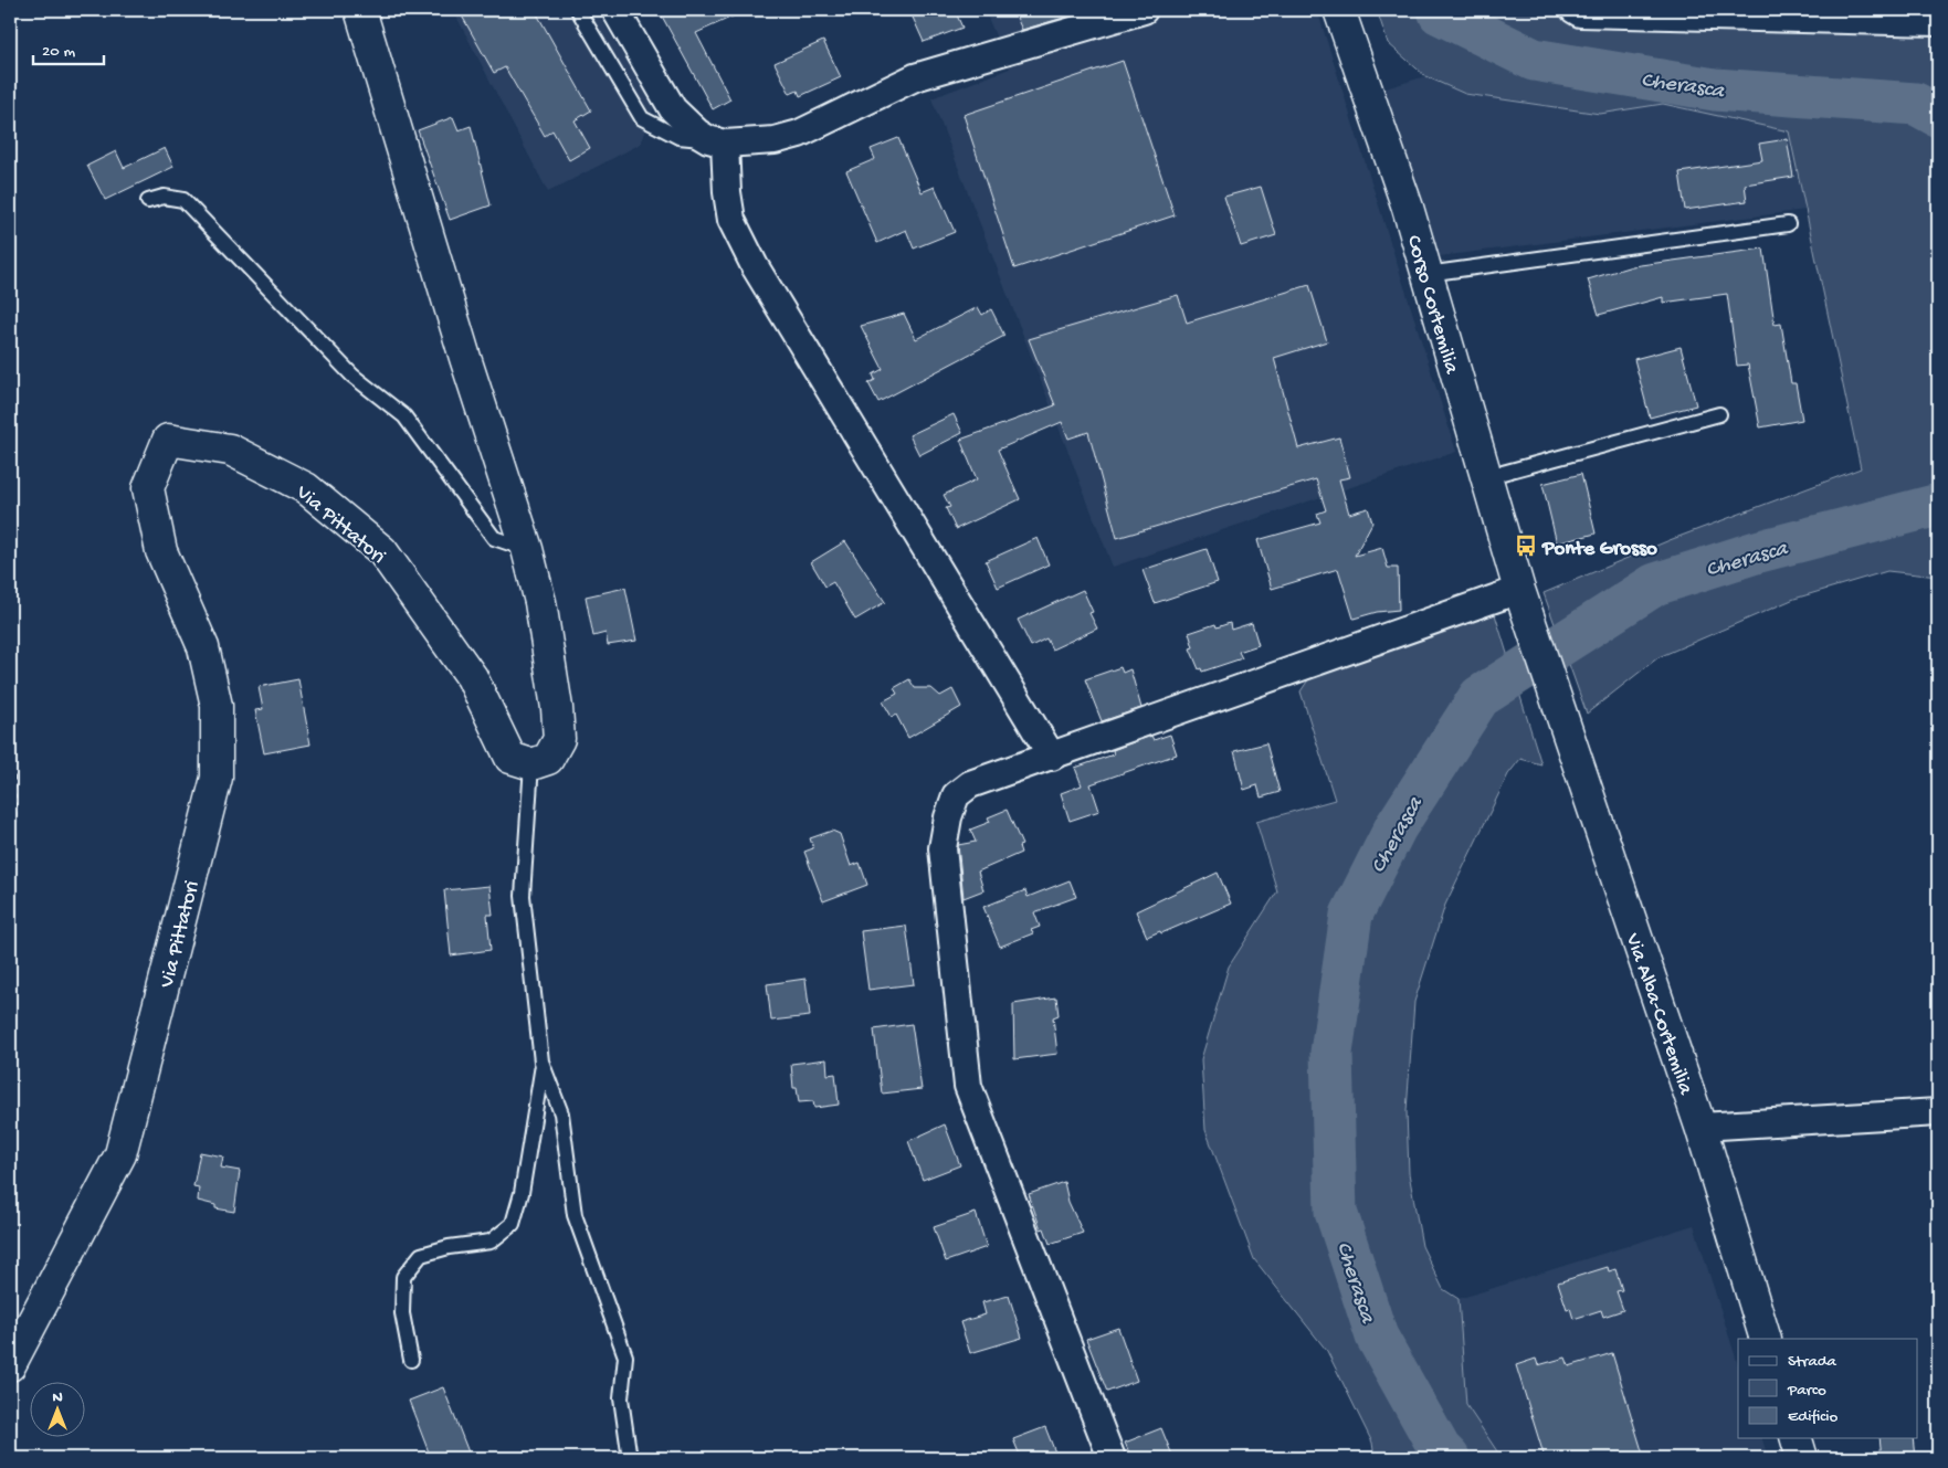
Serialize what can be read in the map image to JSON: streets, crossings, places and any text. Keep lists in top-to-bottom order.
{
  "streets": {
    "street": ["Corso Cortemilia", "Via Pittatori", "Via Alba-Cortemilia"]
  },
  "crossings": [
    ["Corso Cortemilia", "Via Alba-Cortemilia"]
  ],
  "water": ["Cherasca"],
  "places": {
    "bus stop": ["Ponte Grosso"]
  },
  "legend": ["Strada", "Parco", "Edificio"],
  "scale_bar": "20 m",
  "north": "top"
}
